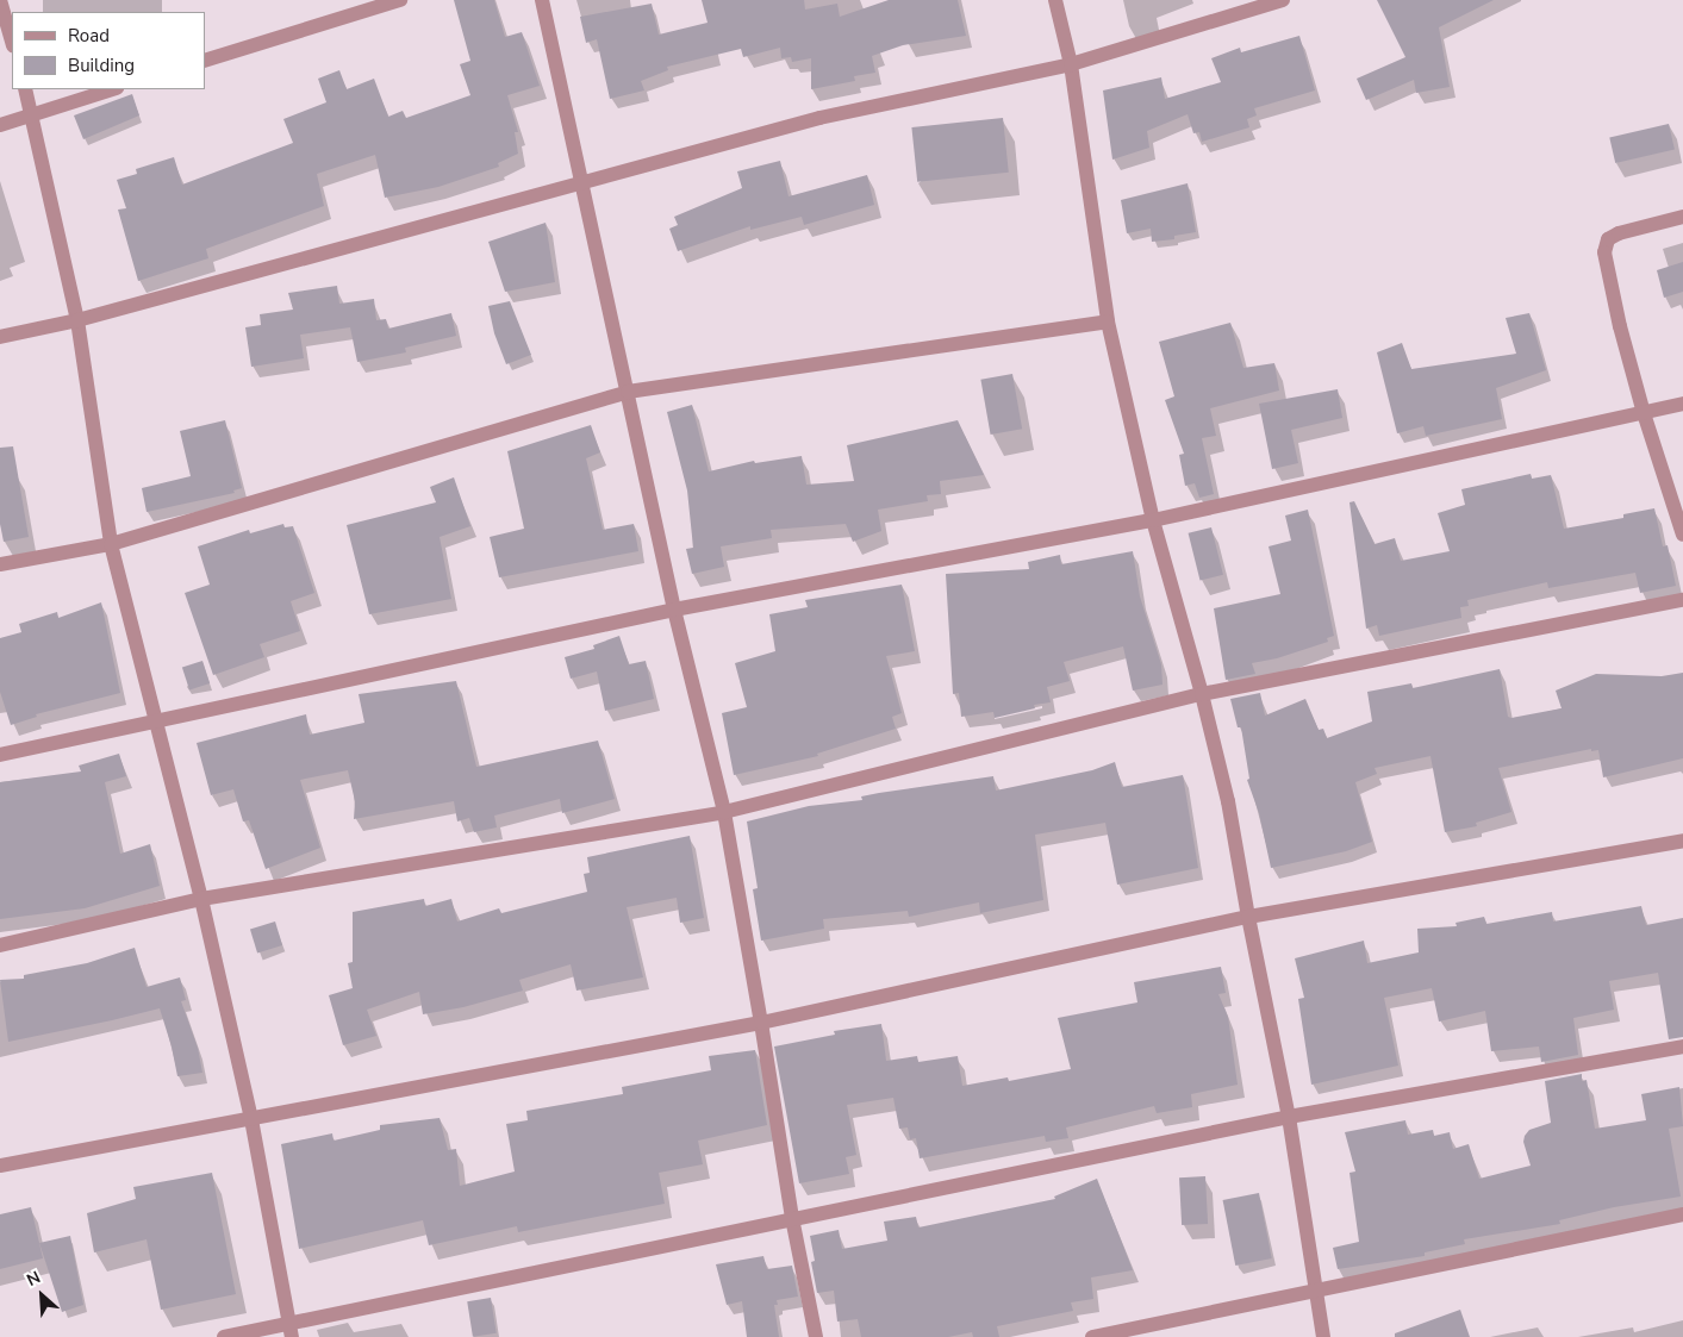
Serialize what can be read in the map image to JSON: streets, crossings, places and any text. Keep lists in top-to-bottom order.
{
  "legend": ["Road", "Building"],
  "north": "top left"
}
